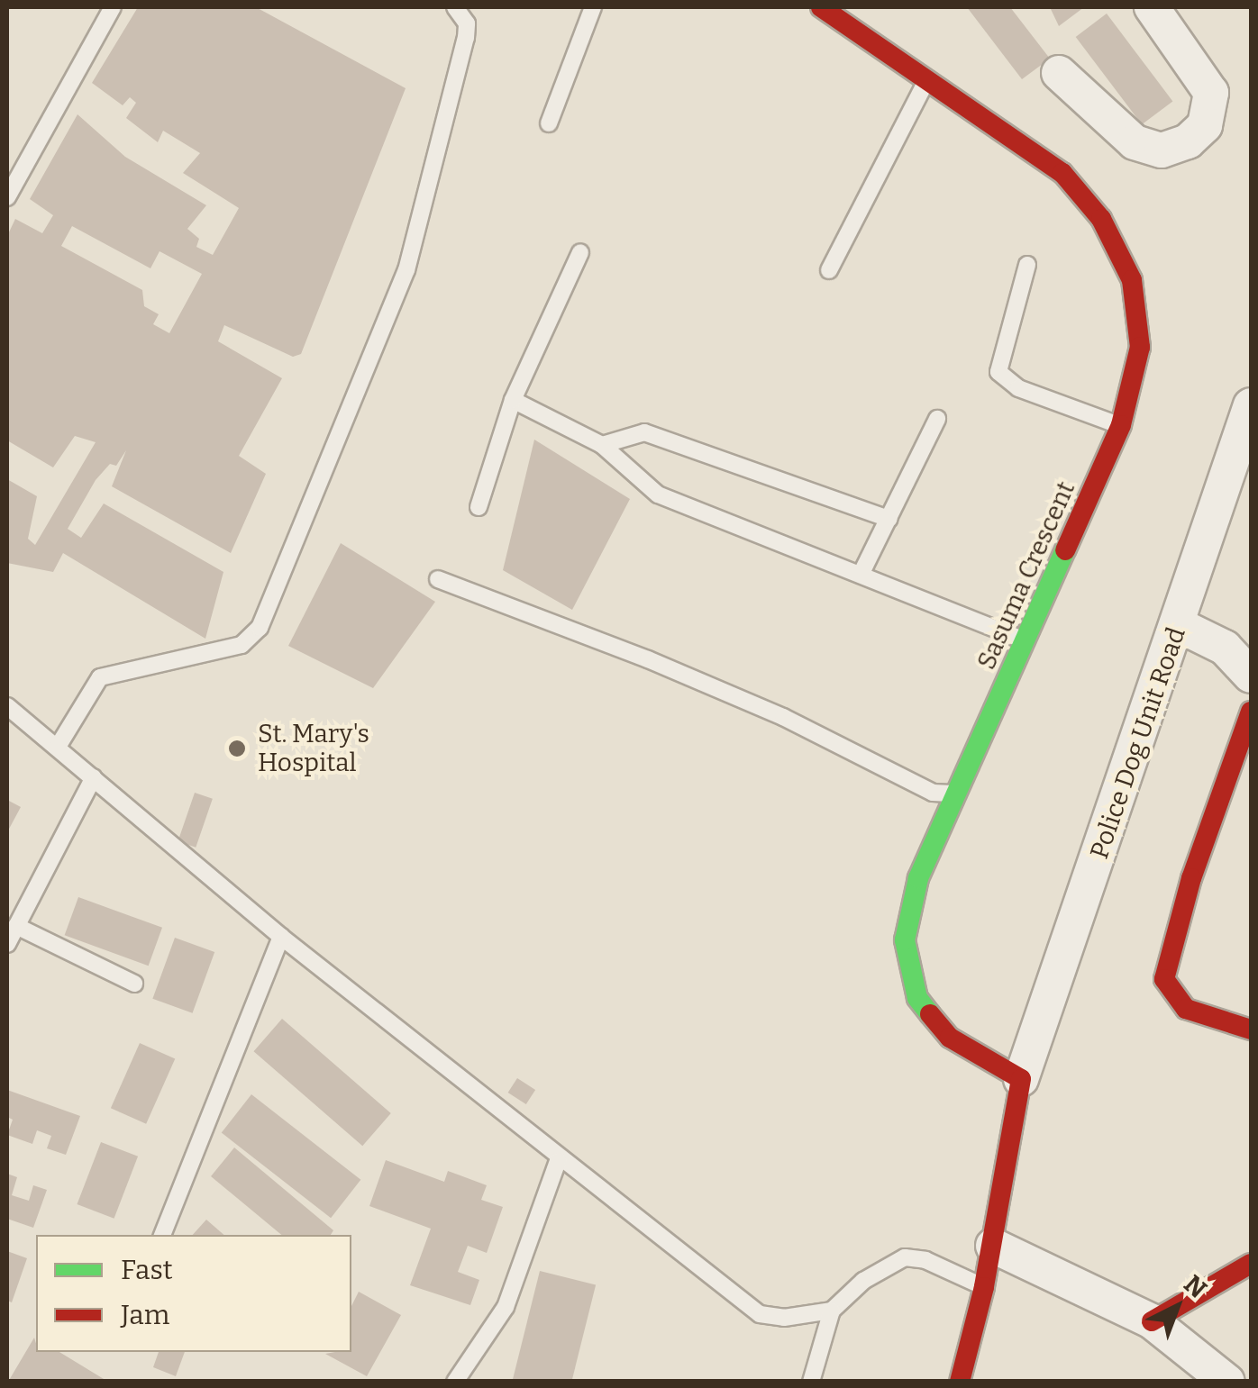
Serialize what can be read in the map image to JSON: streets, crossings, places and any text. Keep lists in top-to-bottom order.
{
  "streets": {
    "street": ["Sasuma Crescent", "Police Dog Unit Road"]
  },
  "crossings": [
    ["Sasuma Crescent", "Police Dog Unit Road"]
  ],
  "places": ["St. Mary's Hospital"],
  "legend": ["Fast", "Jam"],
  "north": "top right"
}
